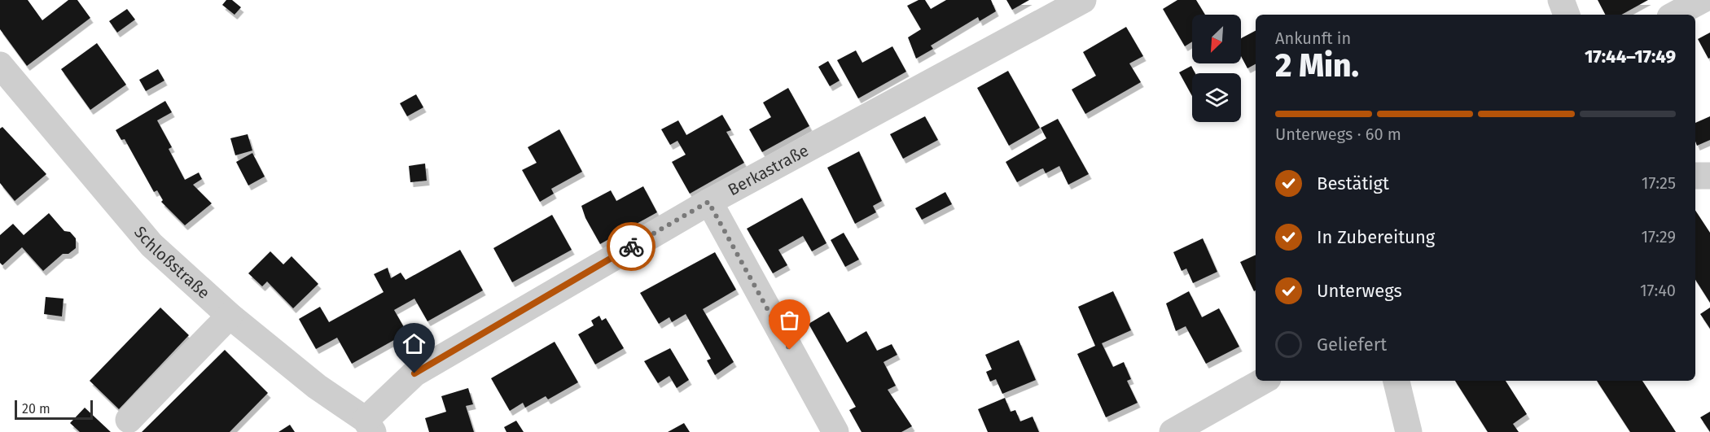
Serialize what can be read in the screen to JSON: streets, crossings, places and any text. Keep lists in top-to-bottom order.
{
  "streets": {
    "street": ["Berkastraße", "Schloßstraße"]
  },
  "crossings": [
    ["Berkastraße", "Schloßstraße"]
  ],
  "scale_bar": "20 m",
  "north": "bottom left",
  "page": {
    "heading": ["2 Min.", "Ankunft in", "17:44–17:49"],
    "bar": "Unterwegs · 60 m",
    "list": [
      ["Bestätigt", "17:25"],
      ["In Zubereitung", "17:29"],
      ["Unterwegs", "17:40"],
      "Geliefert"
    ],
    "scale": "20 m"
  }
}
